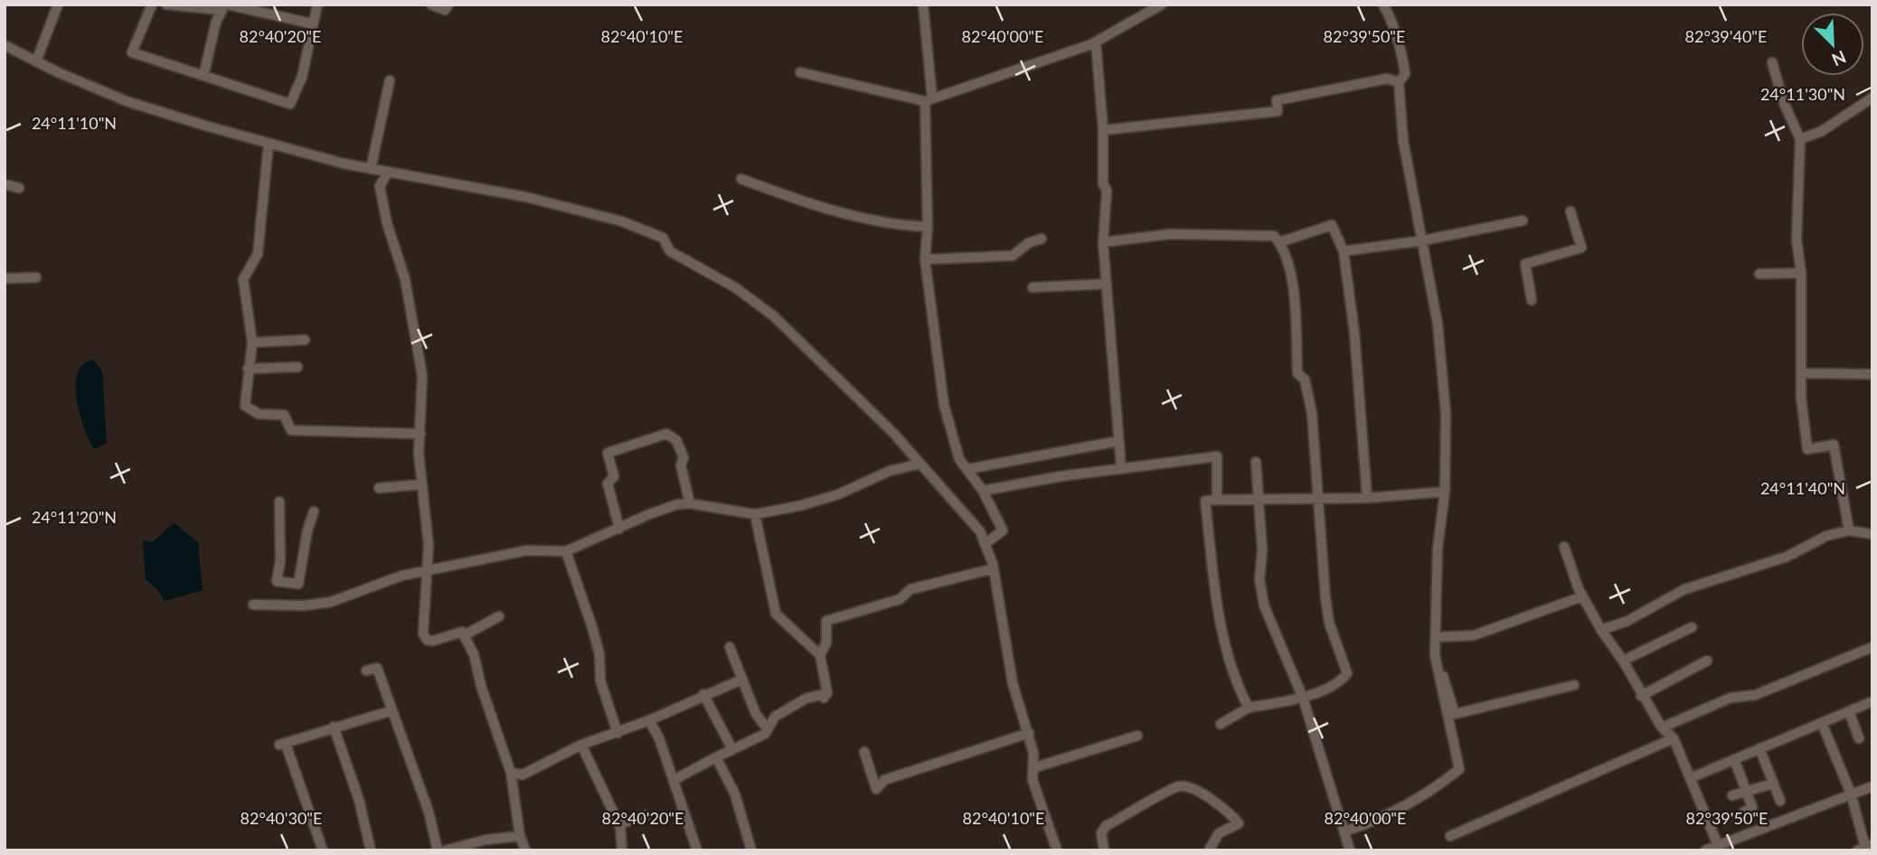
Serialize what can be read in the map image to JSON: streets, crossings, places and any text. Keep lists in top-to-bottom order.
{
  "north": "bottom right",
  "coordinates": [
    "82°40'20\"E",
    "82°40'10\"E",
    "82°40'00\"E",
    "82°39'50\"E",
    "82°39'40\"E",
    "24°11'30\"N",
    "24°11'10\"N",
    "24°11'40\"N",
    "24°11'20\"N",
    "82°40'30\"E"
  ]
}
